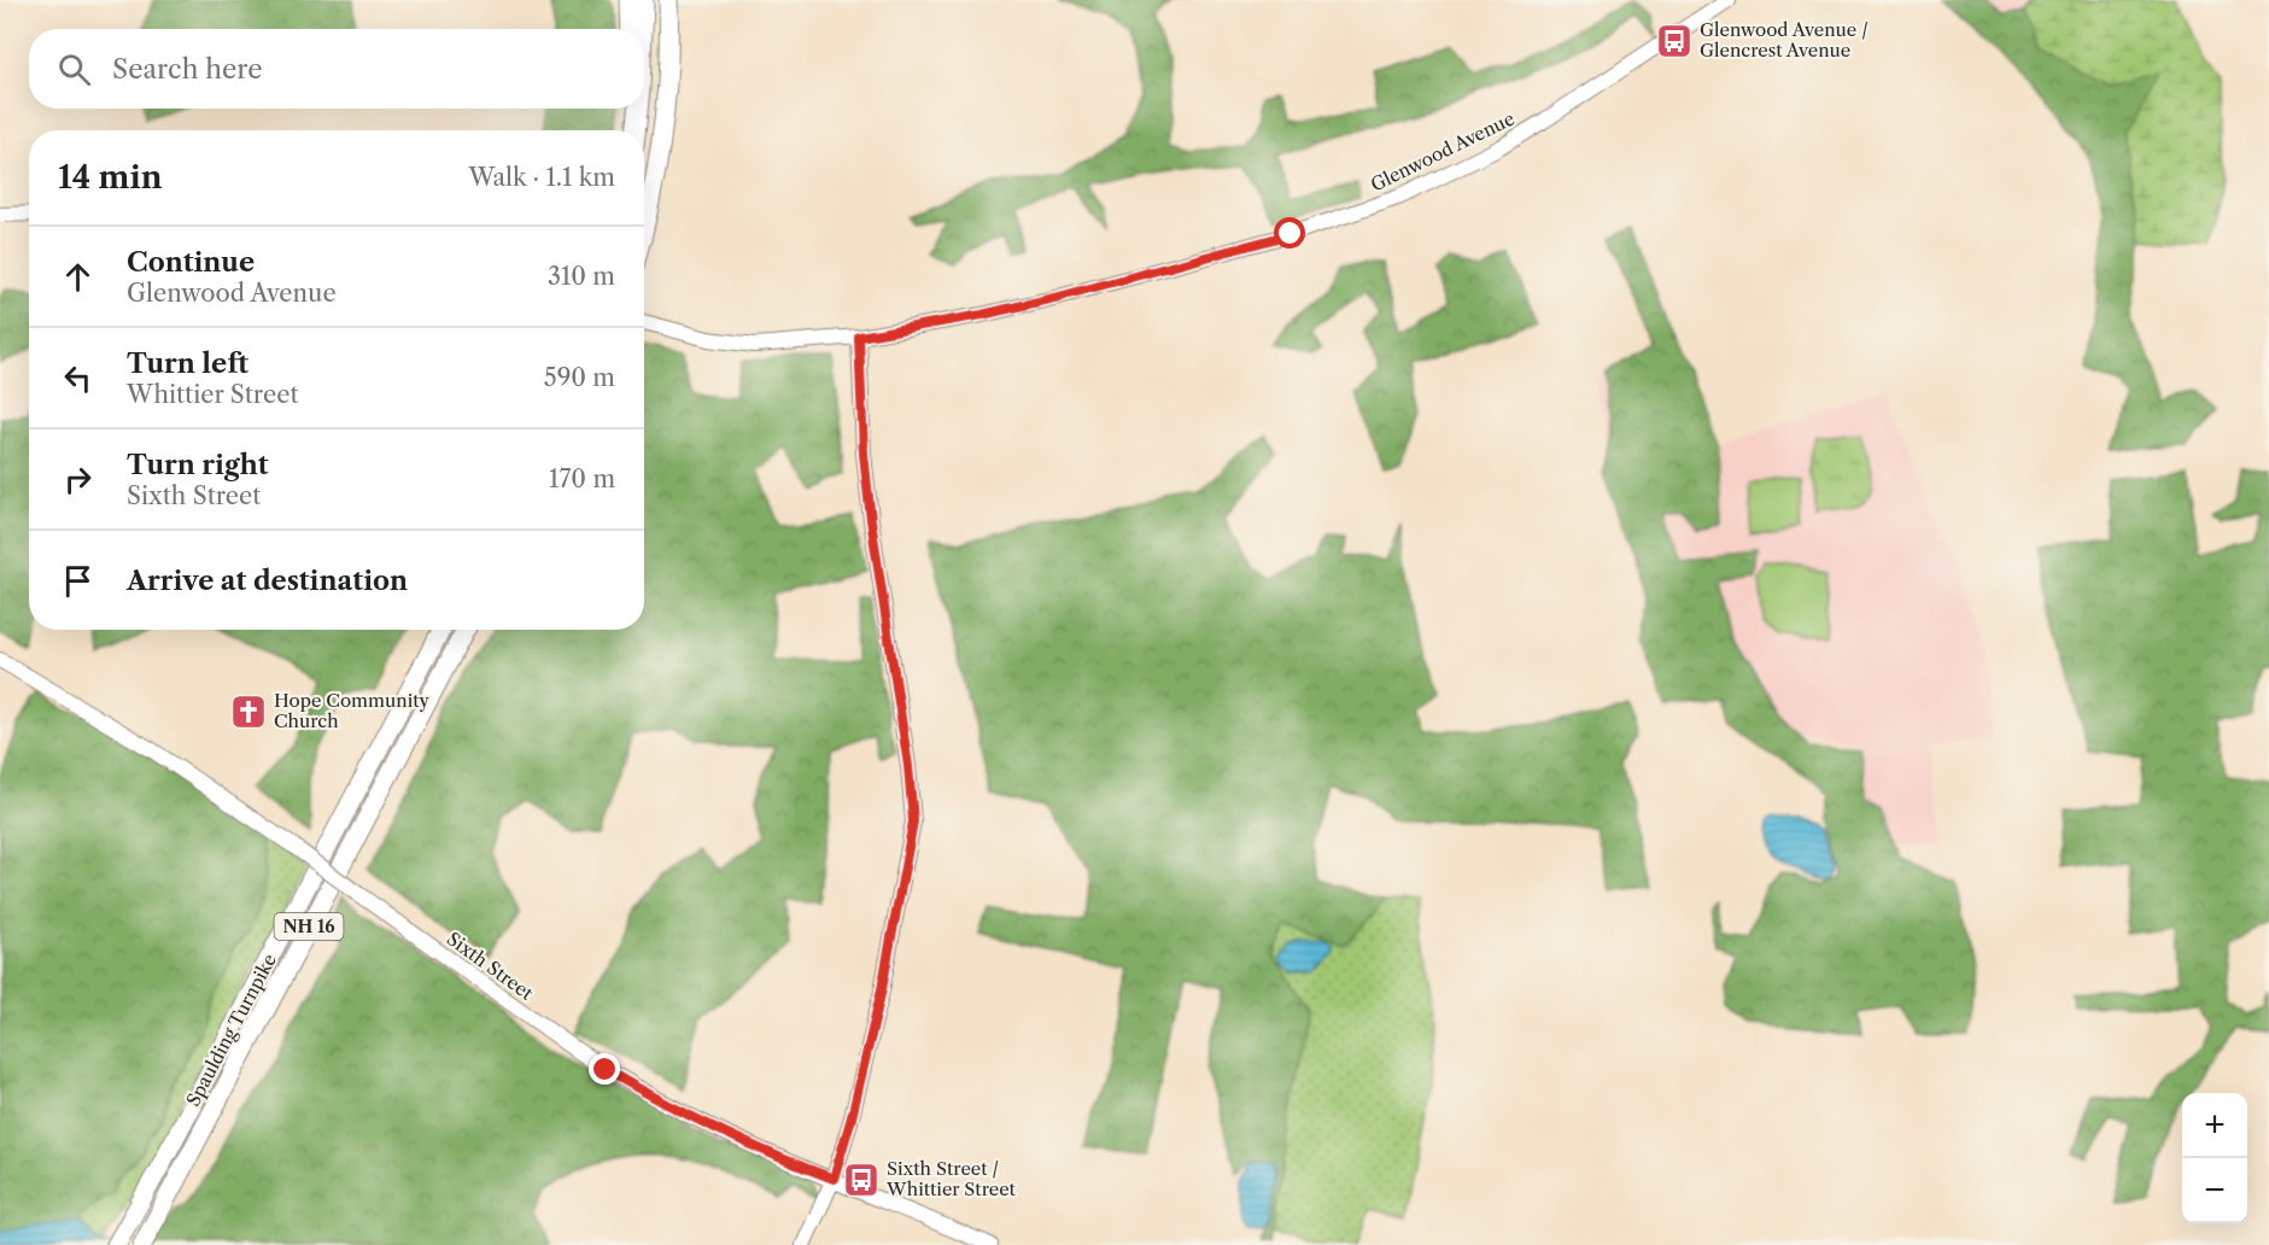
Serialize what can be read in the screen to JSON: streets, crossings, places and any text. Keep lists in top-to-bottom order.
{
  "streets": {
    "highway": ["NH 16", "Spaulding Turnpike"],
    "street": ["Glenwood Avenue", "Sixth Street"]
  },
  "places": {
    "bus stop": ["Glenwood Avenue / Glencrest Avenue", "Sixth Street / Whittier Street"],
    "church": ["Hope Community Church"]
  },
  "page": {
    "search": "Search here",
    "heading": ["14 min", "Walk · 1.1 km"],
    "list": [
      ["Continue", "Glenwood Avenue", "310 m"],
      ["Turn left", "Whittier Street", "590 m"],
      ["Turn right", "Sixth Street", "170 m"],
      "Arrive at destination"
    ],
    "map_buttons": ["+", "−"]
  }
}
